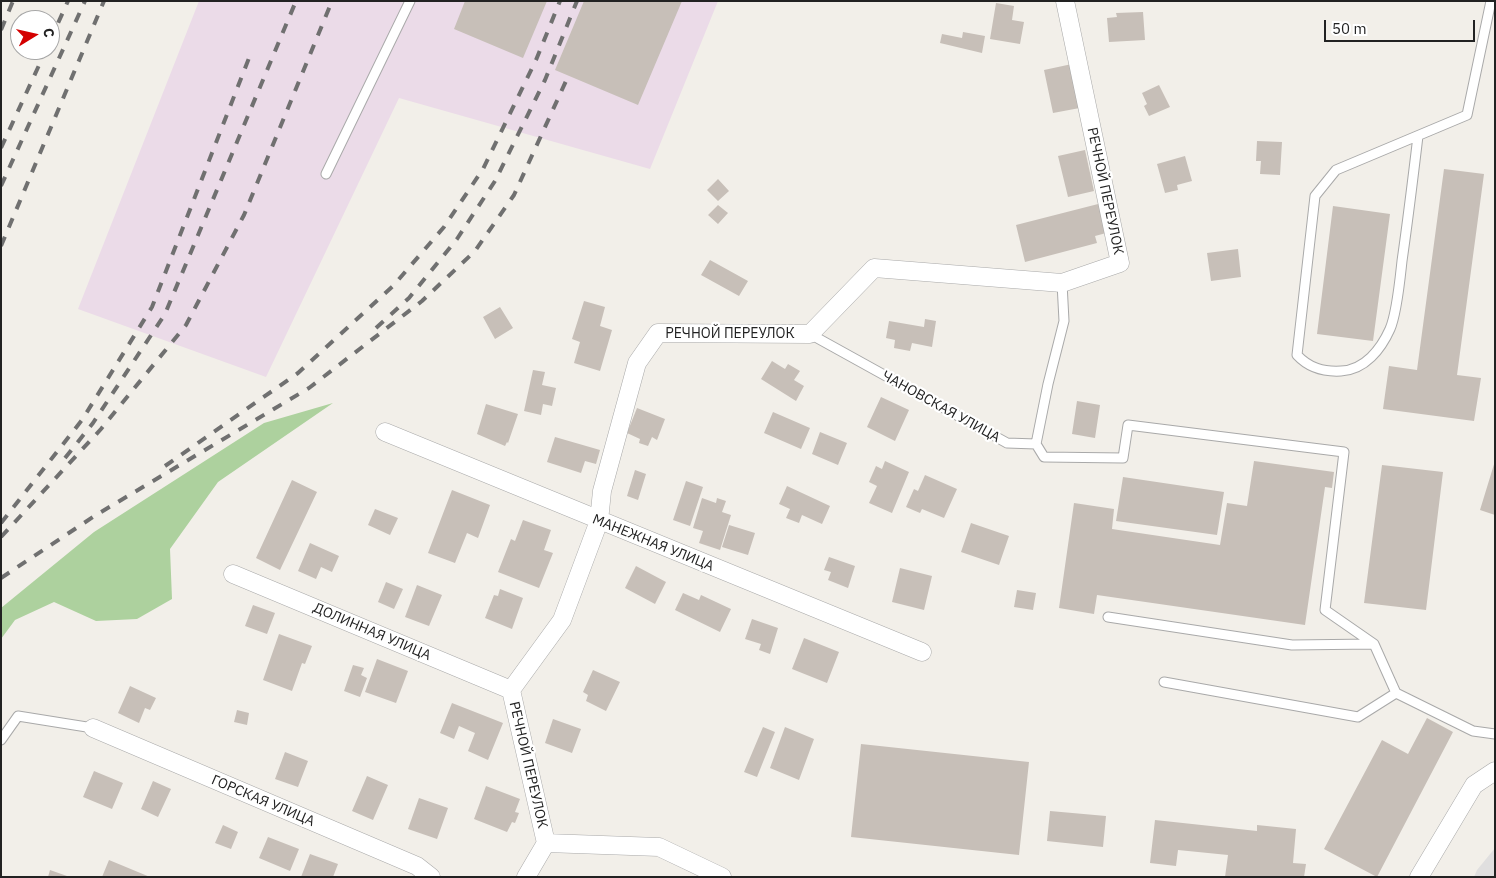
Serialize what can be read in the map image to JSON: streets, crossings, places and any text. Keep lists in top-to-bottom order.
{
  "streets": {
    "street": [
      "РЕЧНОЙ ПЕРЕУЛОК",
      "МАНЕЖНАЯ УЛИЦА",
      "ДОЛИННАЯ УЛИЦА",
      "ГОРСКАЯ УЛИЦА"
    ],
    "lane": ["ЧАНОВСКАЯ УЛИЦА"]
  },
  "crossings": [
    ["РЕЧНОЙ ПЕРЕУЛОК", "ЧАНОВСКАЯ УЛИЦА"],
    ["РЕЧНОЙ ПЕРЕУЛОК", "МАНЕЖНАЯ УЛИЦА"],
    ["РЕЧНОЙ ПЕРЕУЛОК", "ДОЛИННАЯ УЛИЦА"]
  ],
  "scale_bar": "50 m",
  "north": "right"
}
